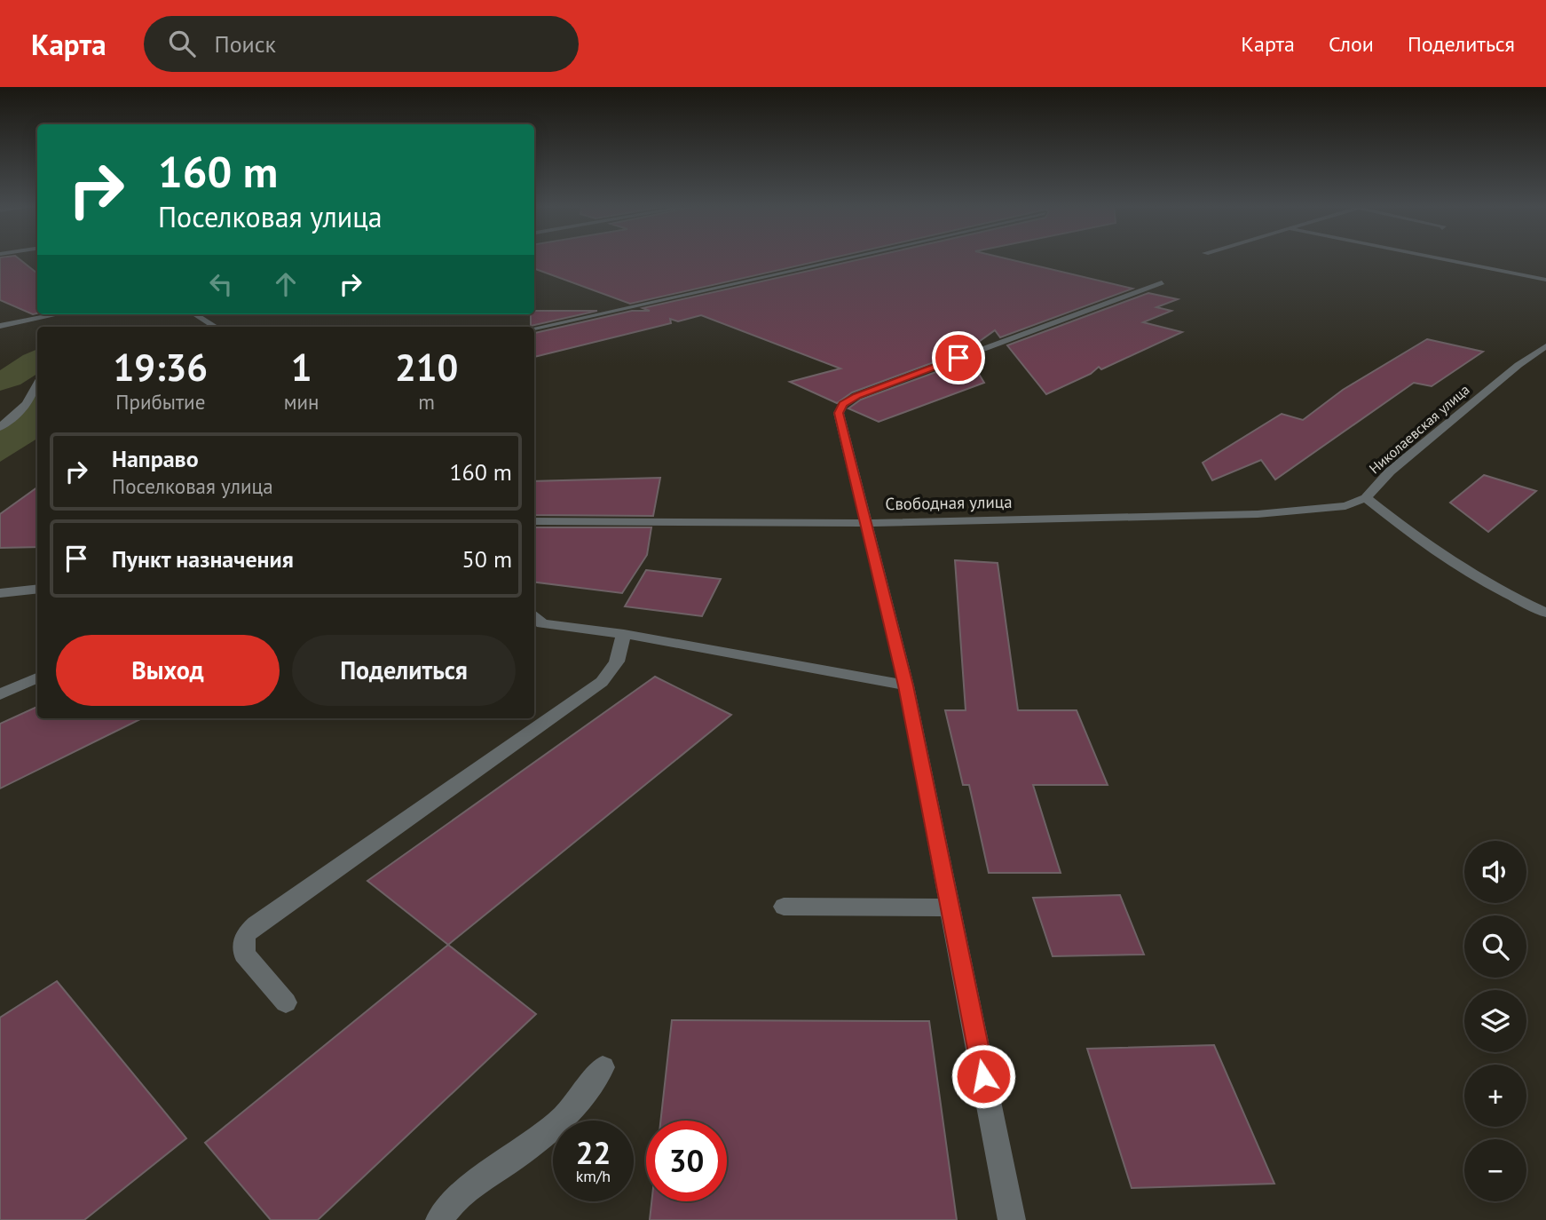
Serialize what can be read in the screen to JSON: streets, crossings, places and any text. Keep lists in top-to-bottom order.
{
  "streets": {
    "street": ["Николаевская улица", "Свободная улица"]
  },
  "crossings": [
    ["Николаевская улица", "Свободная улица"]
  ],
  "page": {
    "header": "Карта",
    "search": "Поиск",
    "nav": ["Карта", "Слои", "Поделиться"],
    "turn": ["160 m", "Поселковая улица"],
    "eta": [
      "19:36",
      "Прибытие",
      "1",
      "мин",
      "210",
      "m"
    ],
    "list": [
      {
        "name": "Направо",
        "note": "Поселковая улица",
        "value": "160 m"
      },
      {
        "name": "Пункт назначения",
        "value": "50 m"
      }
    ],
    "buttons": ["Выход", "Поделиться"],
    "map_buttons": ["+", "−"],
    "speed": "22 km/h",
    "limit": "30"
  }
}
